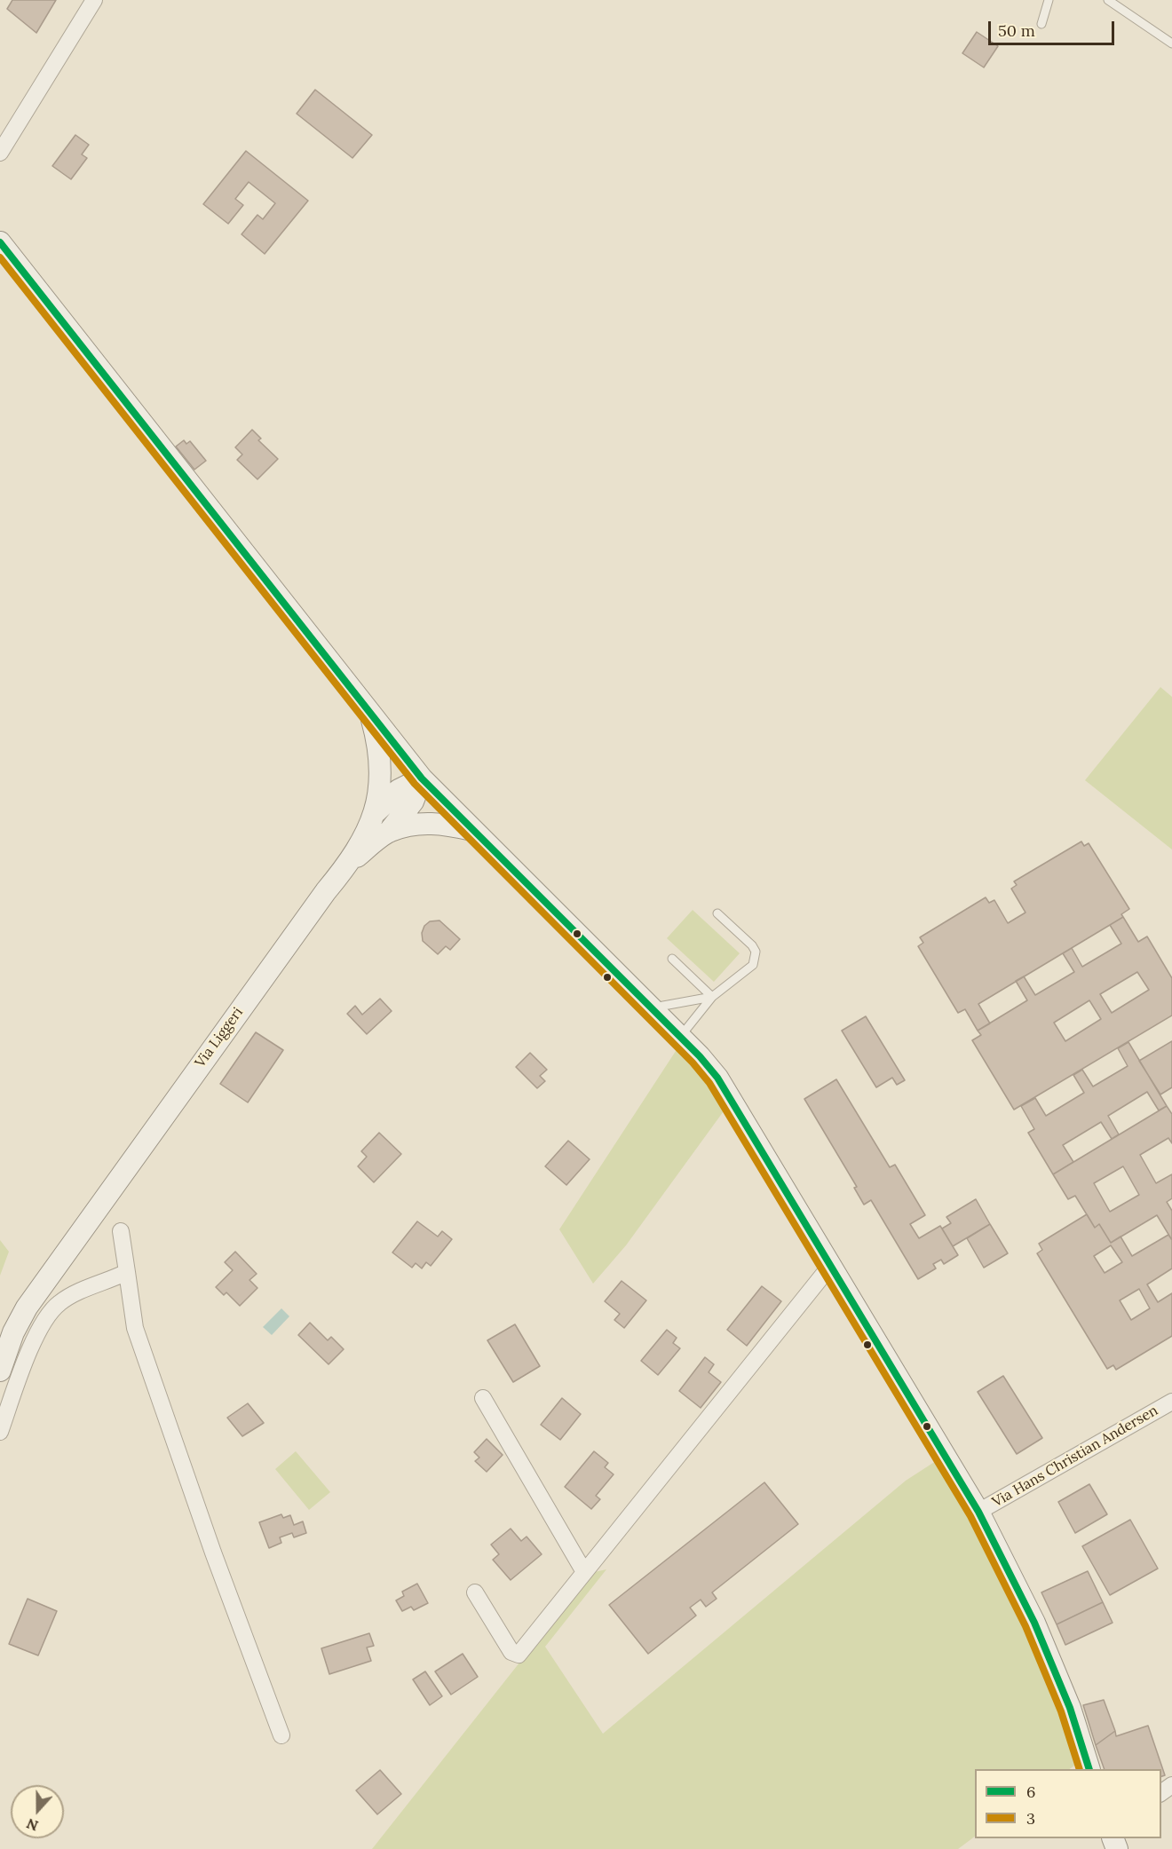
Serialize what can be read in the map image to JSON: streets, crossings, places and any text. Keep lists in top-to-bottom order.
{
  "streets": {
    "main road": ["Via Liggeri"],
    "street": ["Via Hans Christian Andersen"]
  },
  "lines": ["transit line 6", "transit line 3"],
  "legend": ["6", "3"],
  "scale_bar": "50 m",
  "north": "bottom"
}
